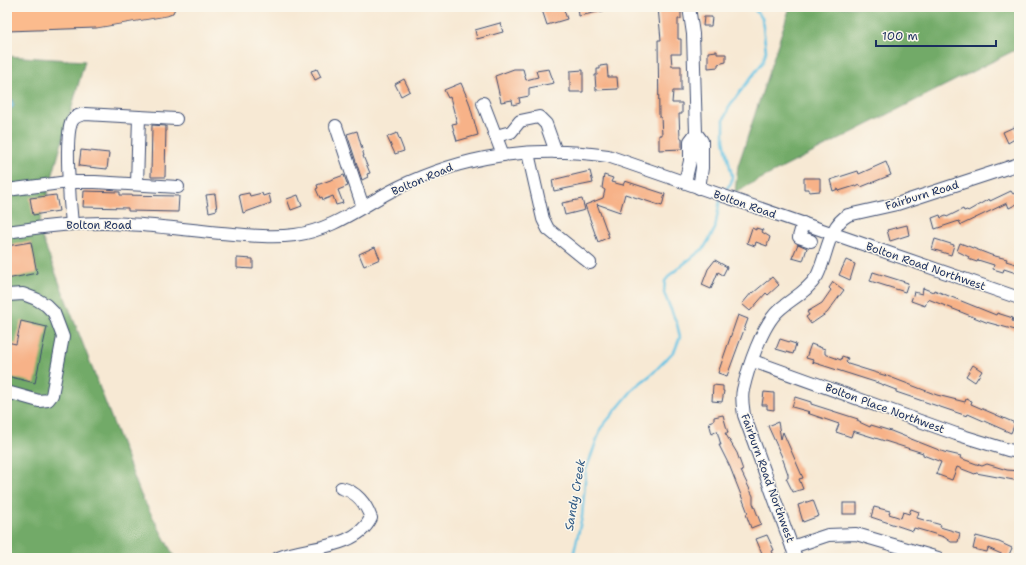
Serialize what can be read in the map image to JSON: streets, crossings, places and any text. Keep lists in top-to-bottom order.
{
  "streets": {
    "street": [
      "Bolton Road",
      "Fairburn Road",
      "Bolton Road Northwest",
      "Bolton Place Northwest",
      "Fairburn Road Northwest"
    ]
  },
  "crossings": [
    ["Bolton Road", "Fairburn Road"],
    ["Bolton Road", "Bolton Road Northwest"],
    ["Bolton Road", "Fairburn Road Northwest"],
    ["Fairburn Road", "Bolton Road Northwest"],
    ["Fairburn Road", "Fairburn Road Northwest"],
    ["Bolton Road Northwest", "Fairburn Road Northwest"],
    ["Bolton Place Northwest", "Fairburn Road Northwest"]
  ],
  "water": ["Sandy Creek"],
  "scale_bar": "100 m"
}
